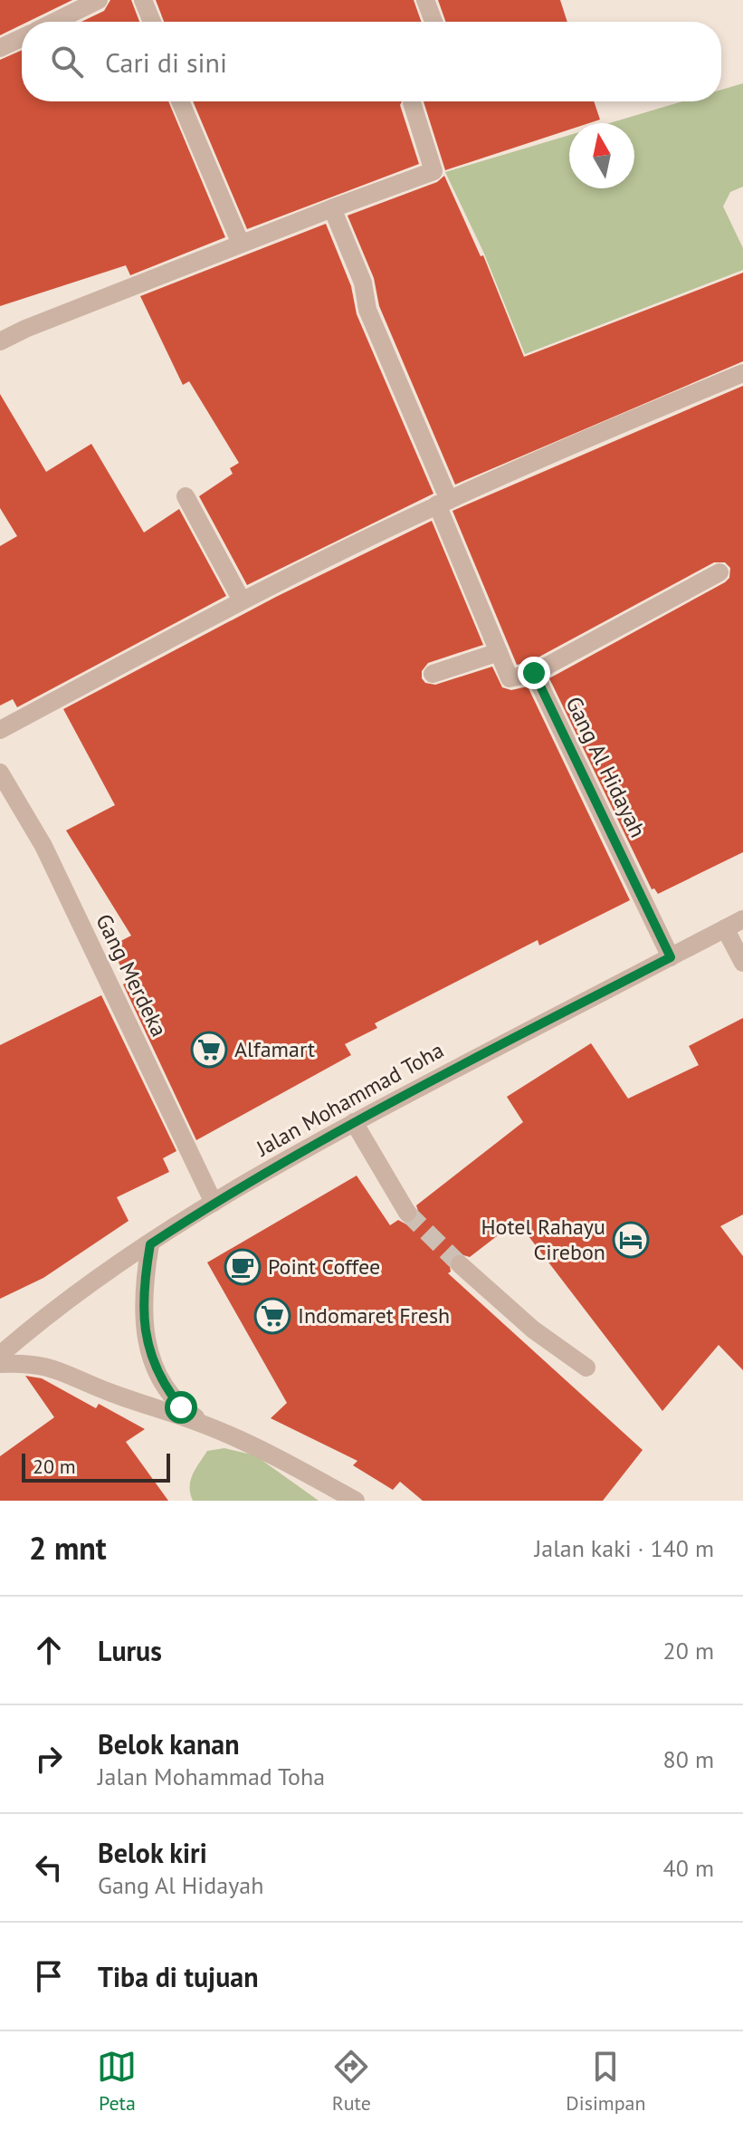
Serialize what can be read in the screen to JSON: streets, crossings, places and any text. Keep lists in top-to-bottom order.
{
  "streets": {
    "street": ["Gang Al Hidayah", "Gang Merdeka", "Jalan Mohammad Toha"]
  },
  "crossings": [
    ["Gang Al Hidayah", "Jalan Mohammad Toha"],
    ["Gang Merdeka", "Jalan Mohammad Toha"]
  ],
  "places": {
    "supermarket": ["Alfamart", "Indomaret Fresh"],
    "hotel": ["Hotel Rahayu Cirebon"],
    "cafe": ["Point Coffee"]
  },
  "scale_bar": "20 m",
  "north": "top",
  "page": {
    "search": "Cari di sini",
    "scale": "20 m",
    "heading": ["2 mnt", "Jalan kaki · 140 m"],
    "list": [
      ["Lurus", "20 m"],
      ["Belok kanan", "Jalan Mohammad Toha", "80 m"],
      ["Belok kiri", "Gang Al Hidayah", "40 m"],
      "Tiba di tujuan"
    ],
    "nav": ["Peta", "Rute", "Disimpan"]
  }
}
